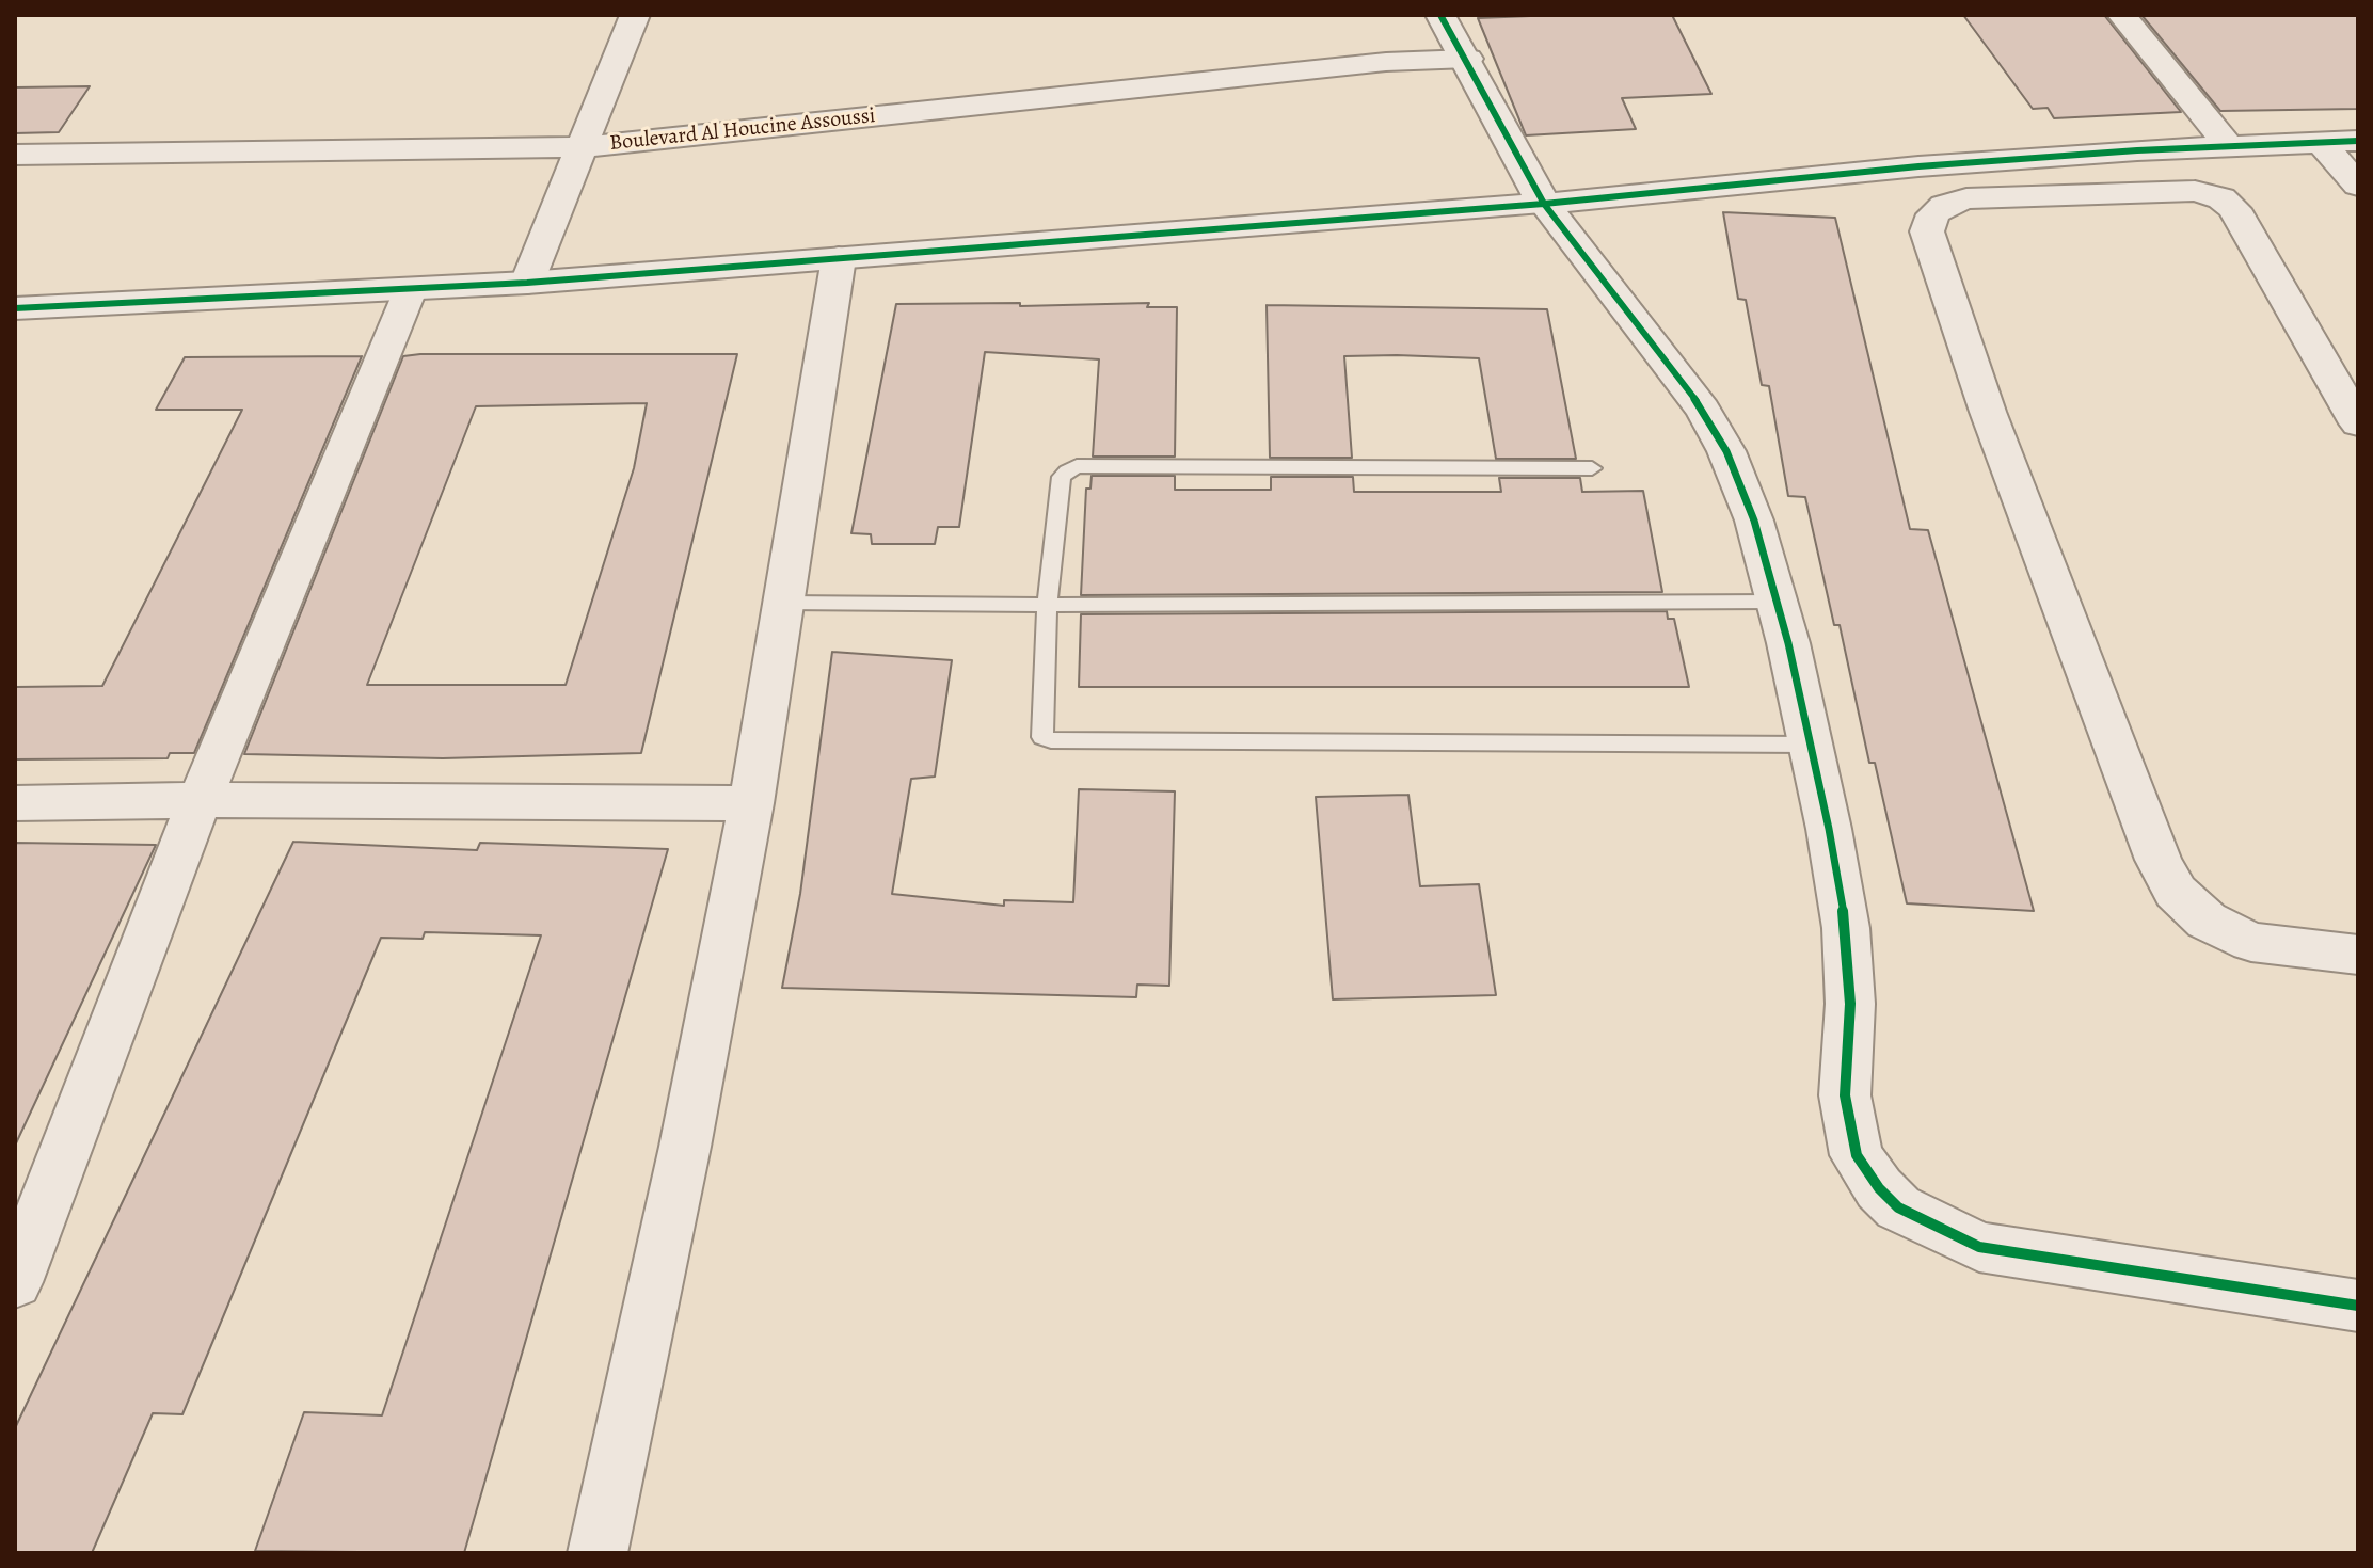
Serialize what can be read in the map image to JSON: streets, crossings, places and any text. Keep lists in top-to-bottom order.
{
  "streets": {
    "street": ["Boulevard Al Houcine Assoussi"]
  }
}
